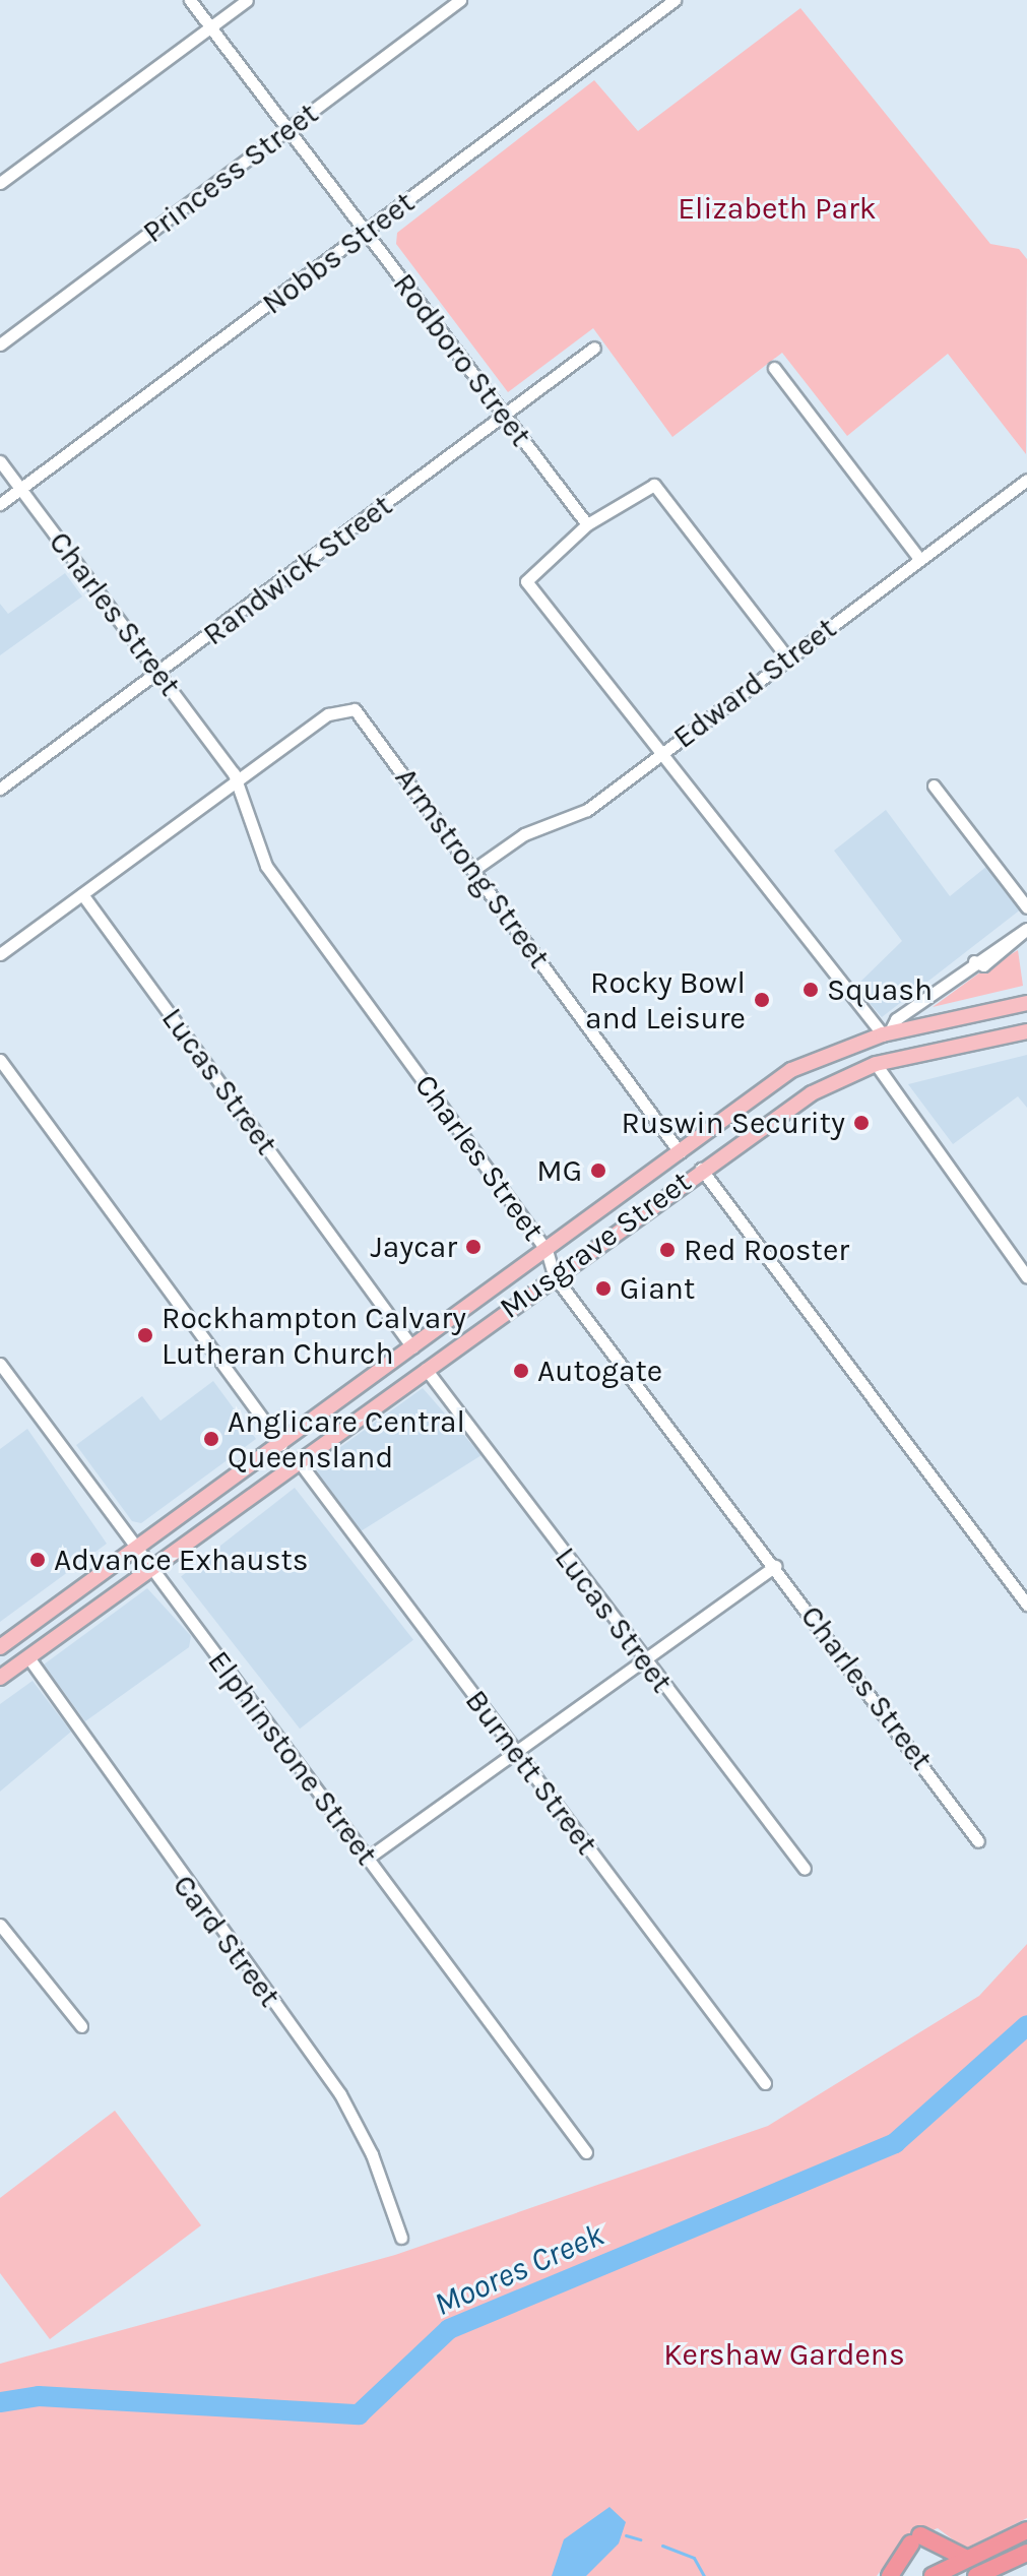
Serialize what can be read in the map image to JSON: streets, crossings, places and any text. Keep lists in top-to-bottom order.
{
  "streets": {
    "main road": ["Musgrave Street"],
    "street": [
      "Princess Street",
      "Nobbs Street",
      "Rodboro Street",
      "Randwick Street",
      "Charles Street",
      "Edward Street",
      "Armstrong Street",
      "Lucas Street",
      "Elphinstone Street",
      "Burnett Street",
      "Card Street"
    ]
  },
  "crossings": [
    ["Princess Street", "Rodboro Street"],
    ["Nobbs Street", "Rodboro Street"],
    ["Nobbs Street", "Charles Street"],
    ["Rodboro Street", "Randwick Street"],
    ["Randwick Street", "Charles Street"],
    ["Charles Street", "Armstrong Street"],
    ["Charles Street", "Musgrave Street"],
    ["Edward Street", "Armstrong Street"],
    ["Armstrong Street", "Musgrave Street"],
    ["Lucas Street", "Musgrave Street"],
    ["Musgrave Street", "Elphinstone Street"],
    ["Musgrave Street", "Burnett Street"],
    ["Musgrave Street", "Card Street"]
  ],
  "water": ["Moores Creek"],
  "parks": ["Elizabeth Park", "Kershaw Gardens"],
  "places": [
    "Squash",
    "Rocky Bowl and Leisure",
    "Ruswin Security",
    "MG",
    "Jaycar",
    "Red Rooster",
    "Giant",
    "Rockhampton Calvary Lutheran Church",
    "Autogate",
    "Anglicare Central Queensland",
    "Advance Exhausts"
  ]
}
